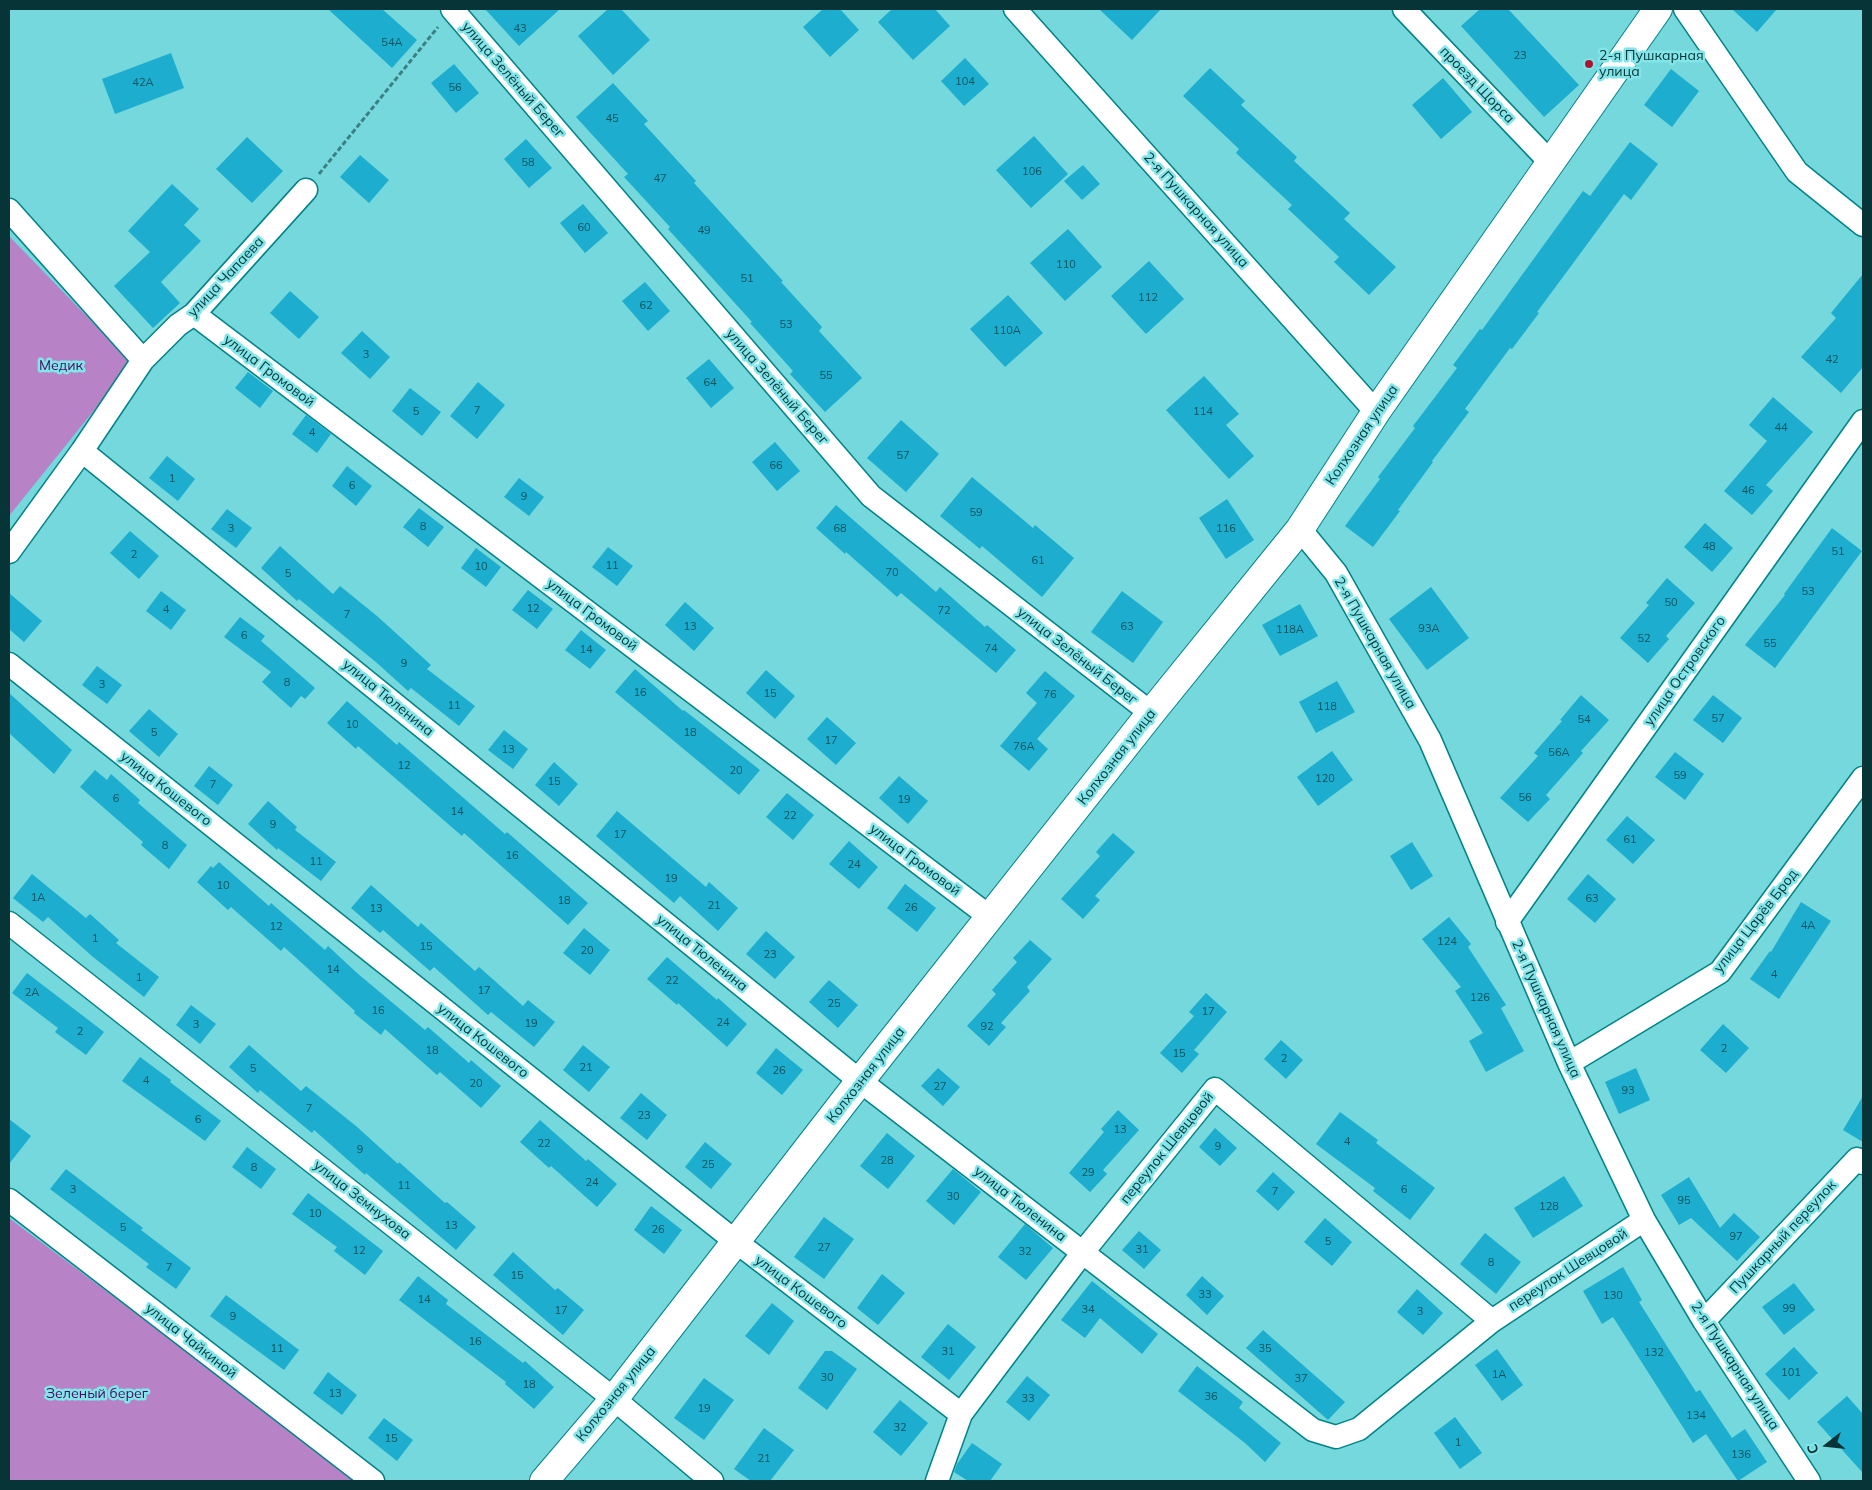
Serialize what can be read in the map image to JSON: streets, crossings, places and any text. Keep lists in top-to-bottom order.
{
  "streets": {
    "main road": ["Колхозная улица"],
    "street": [
      "улица Зелёный Берег",
      "проезд Щорса",
      "2-я Пушкарная улица",
      "улица Чапаева",
      "улица Громовой",
      "улица Островского",
      "улица Тюленина",
      "улица Кошевого",
      "улица Царёв Брод",
      "переулок Шевцовой",
      "улица Земнухова",
      "Пушкарный переулок",
      "улица Чайкиной"
    ]
  },
  "crossings": [
    ["улица Зелёный Берег", "Колхозная улица"],
    ["проезд Щорса", "Колхозная улица"],
    ["2-я Пушкарная улица", "Колхозная улица"],
    ["2-я Пушкарная улица", "улица Островского"],
    ["2-я Пушкарная улица", "улица Царёв Брод"],
    ["2-я Пушкарная улица", "переулок Шевцовой"],
    ["2-я Пушкарная улица", "Пушкарный переулок"],
    ["улица Чапаева", "улица Громовой"],
    ["улица Чапаева", "улица Тюленина"],
    ["улица Громовой", "Колхозная улица"],
    ["Колхозная улица", "улица Тюленина"],
    ["Колхозная улица", "улица Кошевого"],
    ["Колхозная улица", "улица Земнухова"],
    ["улица Тюленина", "переулок Шевцовой"],
    ["улица Кошевого", "переулок Шевцовой"]
  ],
  "parks": ["Медик", "Зеленый берег"],
  "places": ["2-я Пушкарная улица"],
  "house_numbers": [
    "43",
    "54А",
    "23",
    "104",
    "42А",
    "56",
    "45",
    "58",
    "106",
    "47",
    "60",
    "49",
    "110",
    "51",
    "112",
    "62",
    "53",
    "110А",
    "3",
    "42",
    "55",
    "64",
    "7",
    "5",
    "114",
    "44",
    "4",
    "57",
    "66",
    "1",
    "6",
    "46",
    "9",
    "59",
    "8",
    "3",
    "68",
    "116",
    "48",
    "51",
    "2",
    "61",
    "11",
    "10",
    "70",
    "5",
    "53",
    "50",
    "12",
    "4",
    "72",
    "7",
    "13",
    "63",
    "93А",
    "118А",
    "6",
    "52",
    "55",
    "74",
    "14",
    "9",
    "8",
    "3",
    "16",
    "15",
    "76",
    "11",
    "118",
    "57",
    "54",
    "10",
    "5",
    "18",
    "17",
    "76А",
    "13",
    "56А",
    "12",
    "20",
    "59",
    "120",
    "15",
    "7",
    "56",
    "6",
    "19",
    "14",
    "22",
    "9",
    "17",
    "61",
    "8",
    "16",
    "11",
    "24",
    "19",
    "10",
    "1А",
    "63",
    "18",
    "21",
    "26",
    "13",
    "4А",
    "12",
    "1",
    "124",
    "15",
    "20",
    "23",
    "14",
    "4",
    "1",
    "22",
    "17",
    "2А",
    "126",
    "25",
    "16",
    "17",
    "24",
    "19",
    "3",
    "92",
    "2",
    "2",
    "18",
    "15",
    "2",
    "21",
    "5",
    "26",
    "4",
    "20",
    "27",
    "93",
    "7",
    "23",
    "6",
    "13",
    "4",
    "22",
    "9",
    "9",
    "28",
    "25",
    "8",
    "29",
    "24",
    "11",
    "3",
    "6",
    "7",
    "30",
    "95",
    "128",
    "10",
    "13",
    "5",
    "26",
    "97",
    "5",
    "27",
    "31",
    "12",
    "32",
    "8",
    "7",
    "15",
    "33",
    "130",
    "14",
    "99",
    "34",
    "17",
    "3",
    "9",
    "16",
    "11",
    "35",
    "31",
    "132",
    "101",
    "1А",
    "30",
    "37",
    "18",
    "13",
    "36",
    "33",
    "19",
    "134",
    "32",
    "15",
    "1",
    "136",
    "21"
  ],
  "north": "left"
}
